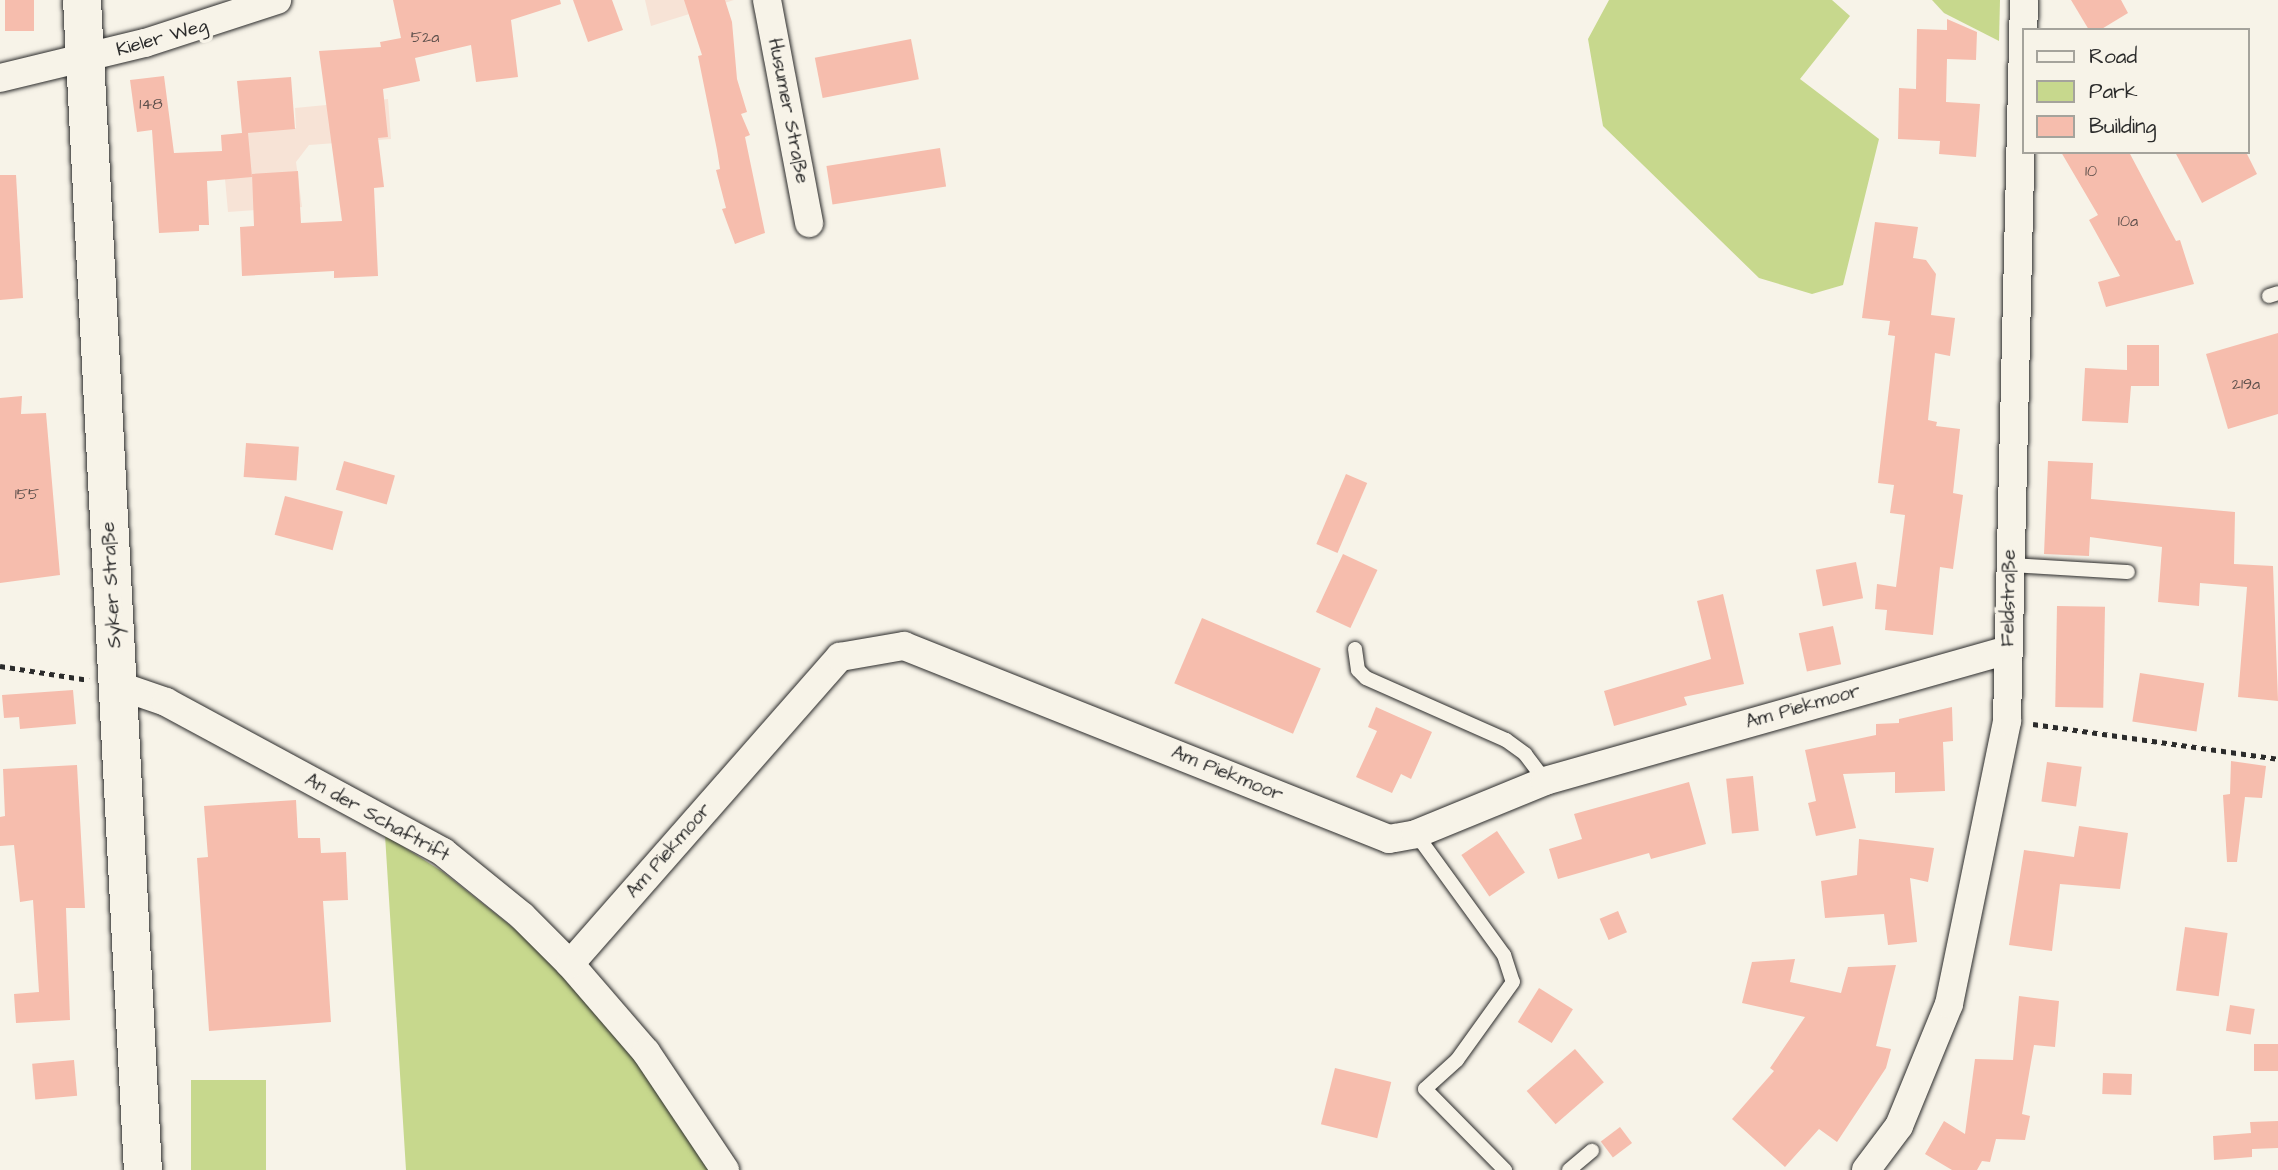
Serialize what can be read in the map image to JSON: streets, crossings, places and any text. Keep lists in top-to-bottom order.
{
  "streets": {
    "main road": ["Syker Straße"],
    "street": [
      "Kieler Weg",
      "Husumer Straße",
      "Feldstraße",
      "Am Piekmoor",
      "An der Schaftrift"
    ]
  },
  "crossings": [
    ["Kieler Weg", "Syker Straße"],
    ["Syker Straße", "An der Schaftrift"],
    ["Feldstraße", "Am Piekmoor"],
    ["Am Piekmoor", "An der Schaftrift"]
  ],
  "house_numbers": [
    "52a",
    "148",
    "10",
    "10a",
    "219a",
    "155"
  ],
  "legend": ["Road", "Park", "Building"]
}
